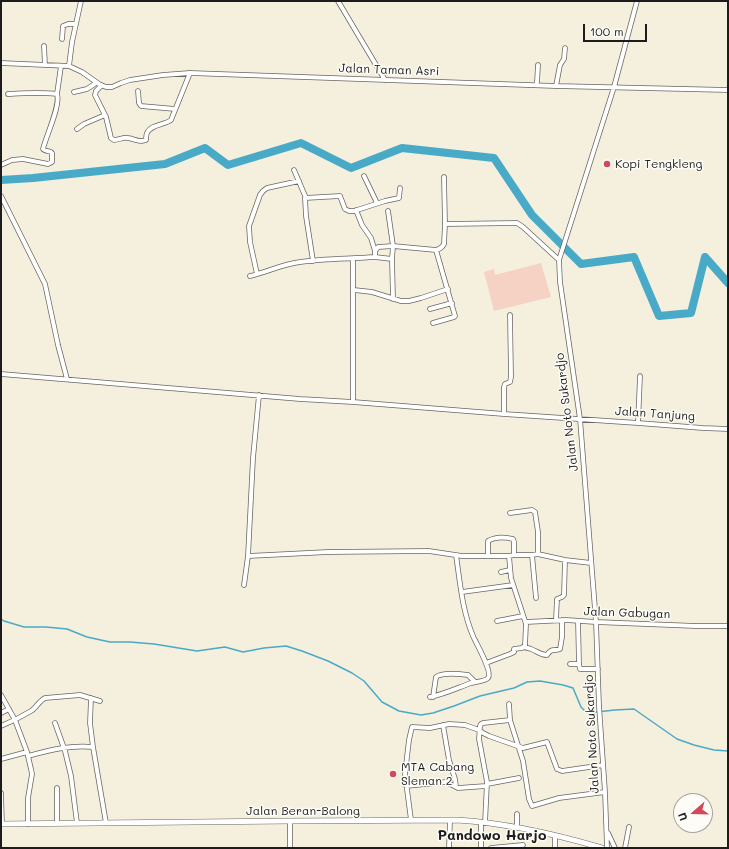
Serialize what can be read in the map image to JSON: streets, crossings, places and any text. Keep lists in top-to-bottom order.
{
  "streets": {
    "main road": ["Jalan Beran-Balong"],
    "street": [
      "Jalan Taman Asri",
      "Jalan Noto Sukardjo",
      "Jalan Tanjung",
      "Jalan Gabugan"
    ]
  },
  "crossings": [
    ["Jalan Taman Asri", "Jalan Noto Sukardjo"],
    ["Jalan Noto Sukardjo", "Jalan Tanjung"],
    ["Jalan Noto Sukardjo", "Jalan Gabugan"]
  ],
  "districts": ["Pandowo Harjo"],
  "places": ["Kopi Tengkleng", "MTA Cabang Sleman 2"],
  "scale_bar": "100 m",
  "north": "left"
}
